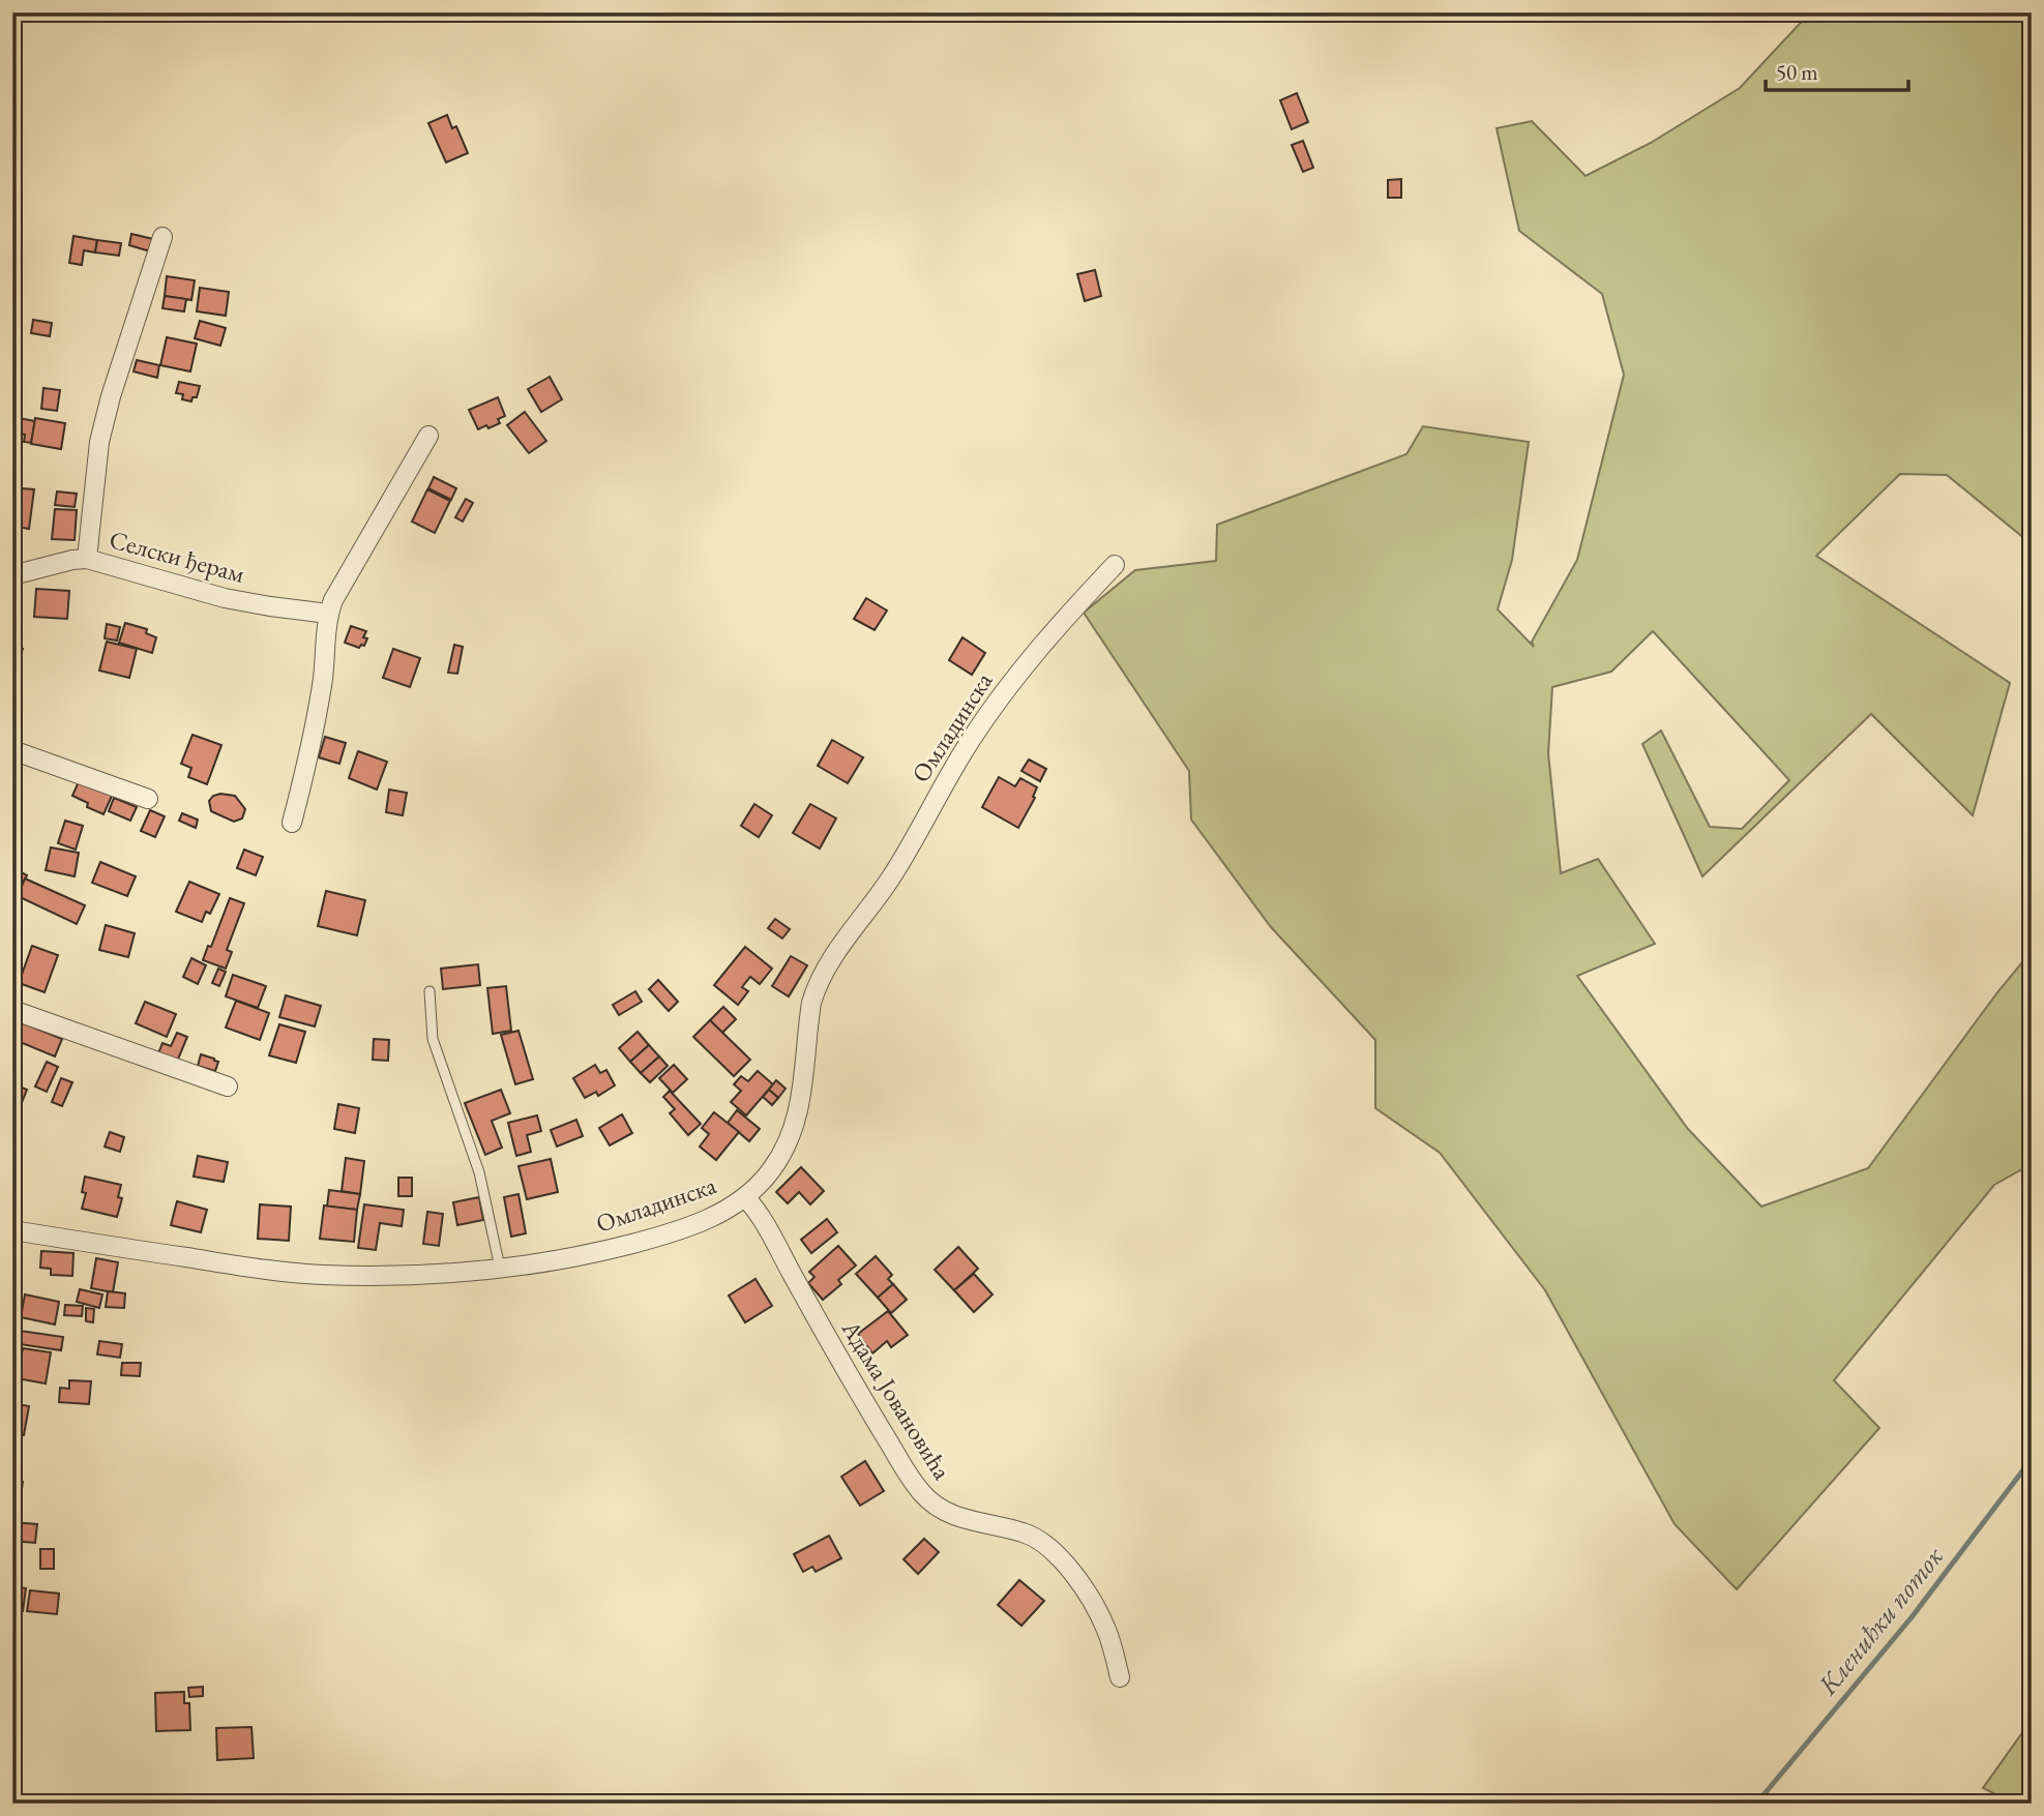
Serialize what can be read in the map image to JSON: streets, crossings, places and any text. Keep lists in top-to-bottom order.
{
  "streets": {
    "street": ["Селски ђерам", "Омладинска", "Адама Јовановића"]
  },
  "crossings": [
    ["Омладинска", "Адама Јовановића"]
  ],
  "water": ["Кленићки поток"],
  "scale_bar": "50 m"
}
